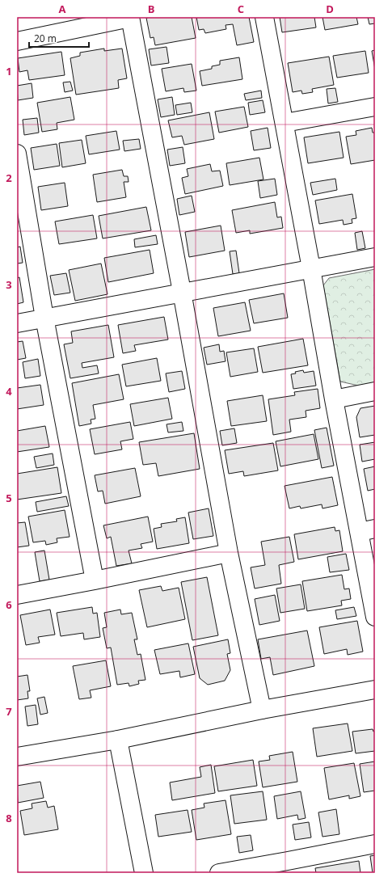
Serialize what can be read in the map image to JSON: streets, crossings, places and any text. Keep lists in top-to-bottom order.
{
  "scale_bar": "20 m",
  "grid": {
    "columns": [
      "A",
      "B",
      "C",
      "D"
    ],
    "rows": [
      "1",
      "2",
      "3",
      "4",
      "5",
      "6",
      "7",
      "8"
    ]
  }
}
